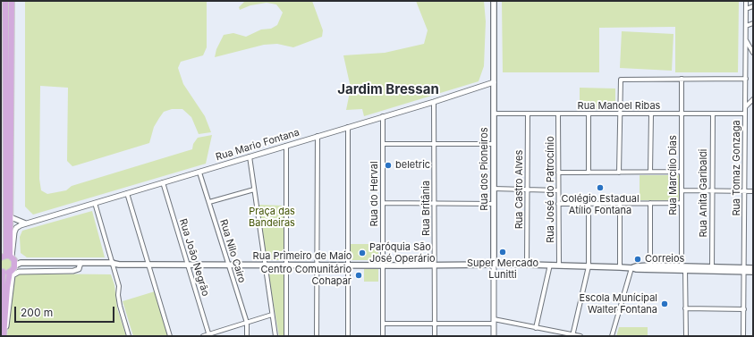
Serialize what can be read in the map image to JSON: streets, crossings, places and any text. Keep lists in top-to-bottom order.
{
  "streets": {
    "main road": ["Rua dos Pioneiros", "Rua Primeiro de Maio"],
    "street": [
      "Rua Manoel Ribas",
      "Rua Mario Fontana",
      "Rua Tomaz Gonzaga",
      "Rua Marcílio Dias",
      "Rua Castro Alves",
      "Rua José do Patrocínio",
      "Rua Anita Garibaldi",
      "Rua do Herval",
      "Rua Britânia",
      "Rua Nilo Cairo",
      "Rua João Negrão"
    ]
  },
  "crossings": [
    ["Rua Manoel Ribas", "Rua Tomaz Gonzaga"],
    ["Rua Manoel Ribas", "Rua dos Pioneiros"],
    ["Rua Manoel Ribas", "Rua Marcílio Dias"],
    ["Rua Manoel Ribas", "Rua Castro Alves"],
    ["Rua Manoel Ribas", "Rua José do Patrocínio"],
    ["Rua Manoel Ribas", "Rua Anita Garibaldi"],
    ["Rua Mario Fontana", "Rua dos Pioneiros"],
    ["Rua Mario Fontana", "Rua do Herval"],
    ["Rua Mario Fontana", "Rua Britânia"],
    ["Rua Mario Fontana", "Rua Nilo Cairo"],
    ["Rua Mario Fontana", "Rua João Negrão"],
    ["Rua Tomaz Gonzaga", "Rua Primeiro de Maio"],
    ["Rua dos Pioneiros", "Rua Primeiro de Maio"],
    ["Rua Marcílio Dias", "Rua Primeiro de Maio"],
    ["Rua Castro Alves", "Rua Primeiro de Maio"],
    ["Rua José do Patrocínio", "Rua Primeiro de Maio"],
    ["Rua Anita Garibaldi", "Rua Primeiro de Maio"],
    ["Rua do Herval", "Rua Primeiro de Maio"],
    ["Rua Britânia", "Rua Primeiro de Maio"],
    ["Rua Nilo Cairo", "Rua Primeiro de Maio"],
    ["Rua Primeiro de Maio", "Rua João Negrão"]
  ],
  "districts": ["Jardim Bressan"],
  "parks": ["Praça das Bandeiras"],
  "places": [
    "beletric",
    "Colégio Estadual Atílio Fontana",
    "Super Mercado Lunitti",
    "Paróquia São José Operário",
    "Correios",
    "Centro Comunitário Cohapar",
    "Escola Munícipal Walter Fontana"
  ],
  "scale_bar": "200 m"
}
